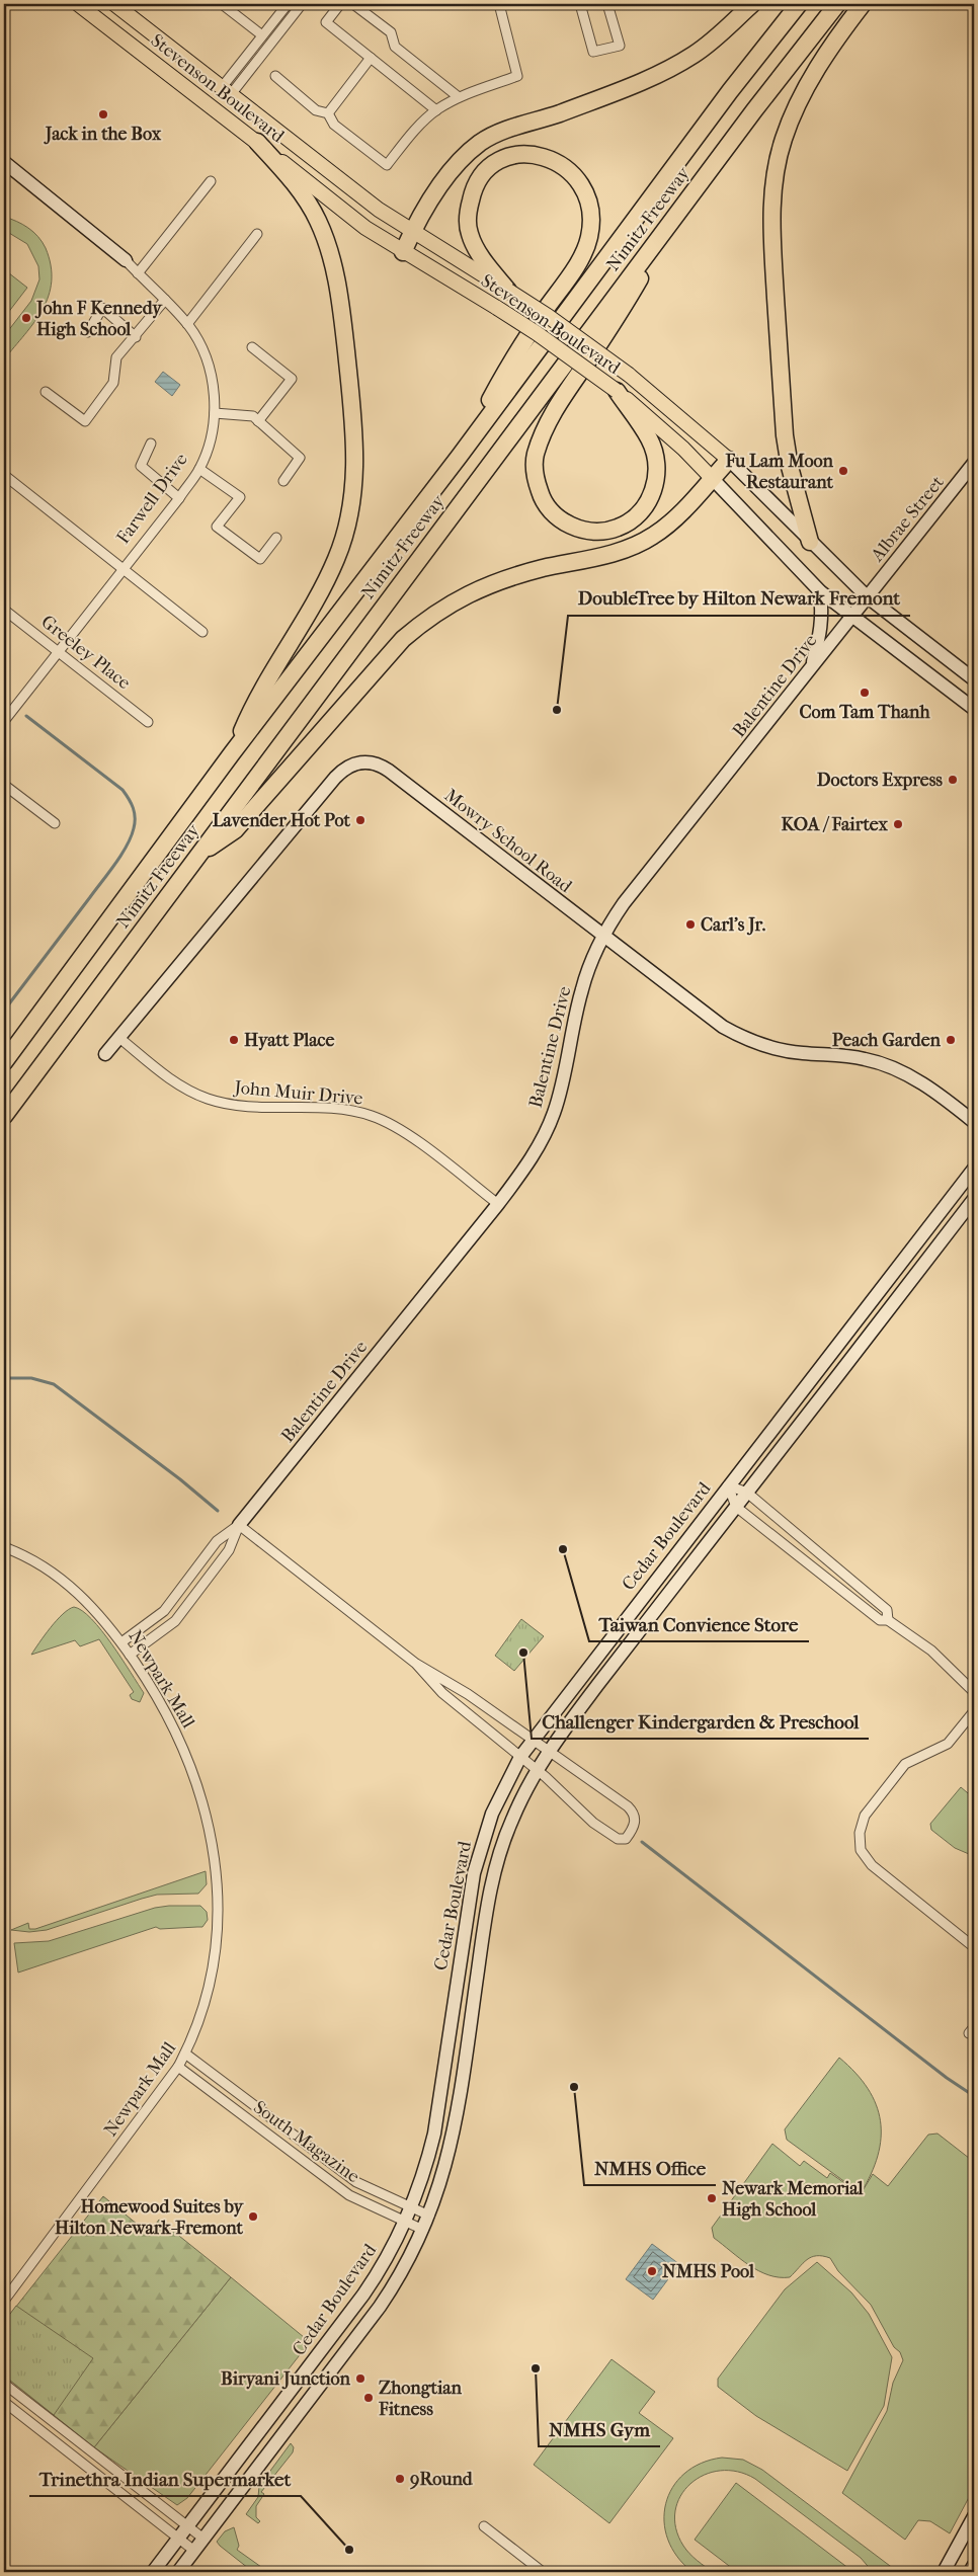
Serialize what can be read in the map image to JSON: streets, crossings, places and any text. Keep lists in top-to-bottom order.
{
  "streets": {
    "highway": ["Nimitz Freeway"],
    "main road": [
      "Stevenson Boulevard",
      "Farwell Drive",
      "Albrae Street",
      "Balentine Drive",
      "Mowry School Road",
      "Cedar Boulevard"
    ],
    "street": [
      "Greeley Place",
      "John Muir Drive",
      "Newpark Mall",
      "South Magazine"
    ]
  },
  "crossings": [
    ["Stevenson Boulevard", "Albrae Street"],
    ["Stevenson Boulevard", "Balentine Drive"],
    ["Farwell Drive", "Greeley Place"],
    ["Albrae Street", "Balentine Drive"],
    ["Balentine Drive", "Mowry School Road"],
    ["Balentine Drive", "John Muir Drive"],
    ["Balentine Drive", "Newpark Mall"],
    ["Mowry School Road", "John Muir Drive"],
    ["Cedar Boulevard", "South Magazine"],
    ["Newpark Mall", "South Magazine"]
  ],
  "places": [
    "Jack in the Box",
    "John F Kennedy High School",
    "Fu Lam Moon Restaurant",
    "Com Tam Thanh",
    "DoubleTree by Hilton Newark Fremont",
    "Doctors Express",
    "Lavender Hot Pot",
    "KOA / Fairtex",
    "Carl's Jr.",
    "Hyatt Place",
    "Peach Garden",
    "Taiwan Convience Store",
    "Challenger Kindergarden & Preschool",
    "NMHS Office",
    "Newark Memorial High School",
    "Homewood Suites by Hilton Newark-Fremont",
    "NMHS Pool",
    "NMHS Gym",
    "Biryani Junction",
    "Zhongtian Fitness",
    "9Round",
    "Trinethra Indian Supermarket"
  ]
}
